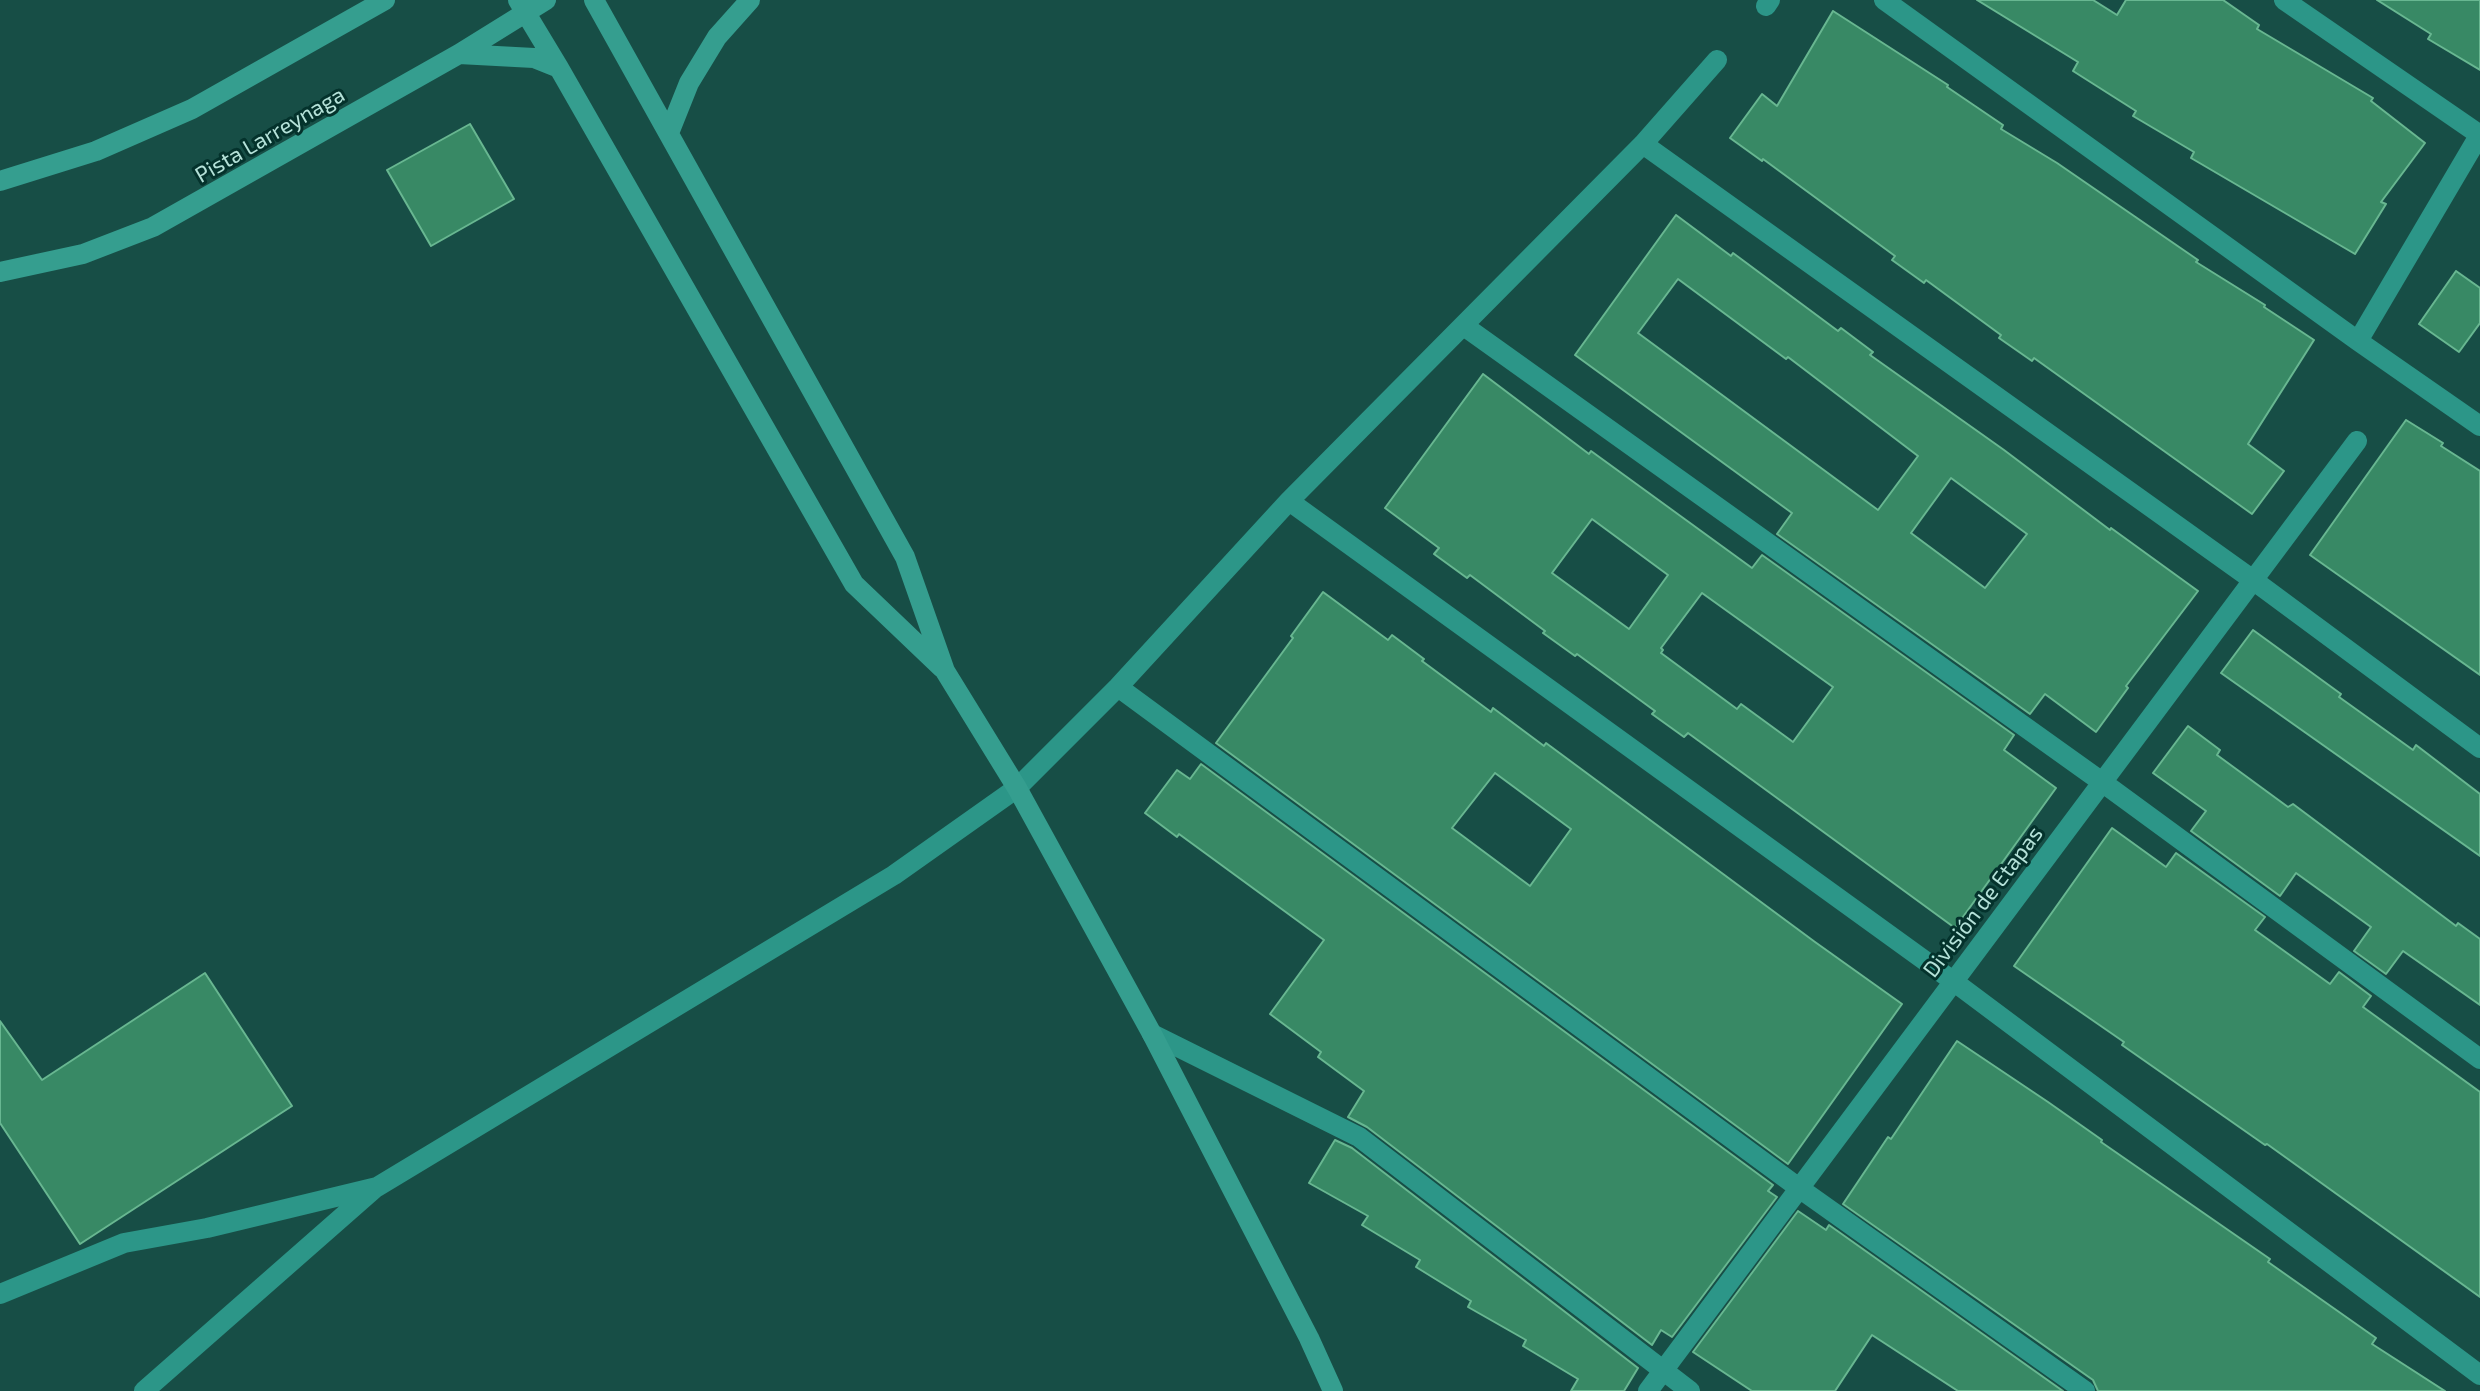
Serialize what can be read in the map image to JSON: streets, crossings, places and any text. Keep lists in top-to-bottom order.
{
  "streets": {
    "main road": ["Pista Larreynaga"],
    "street": ["División de Etapas"]
  }
}
